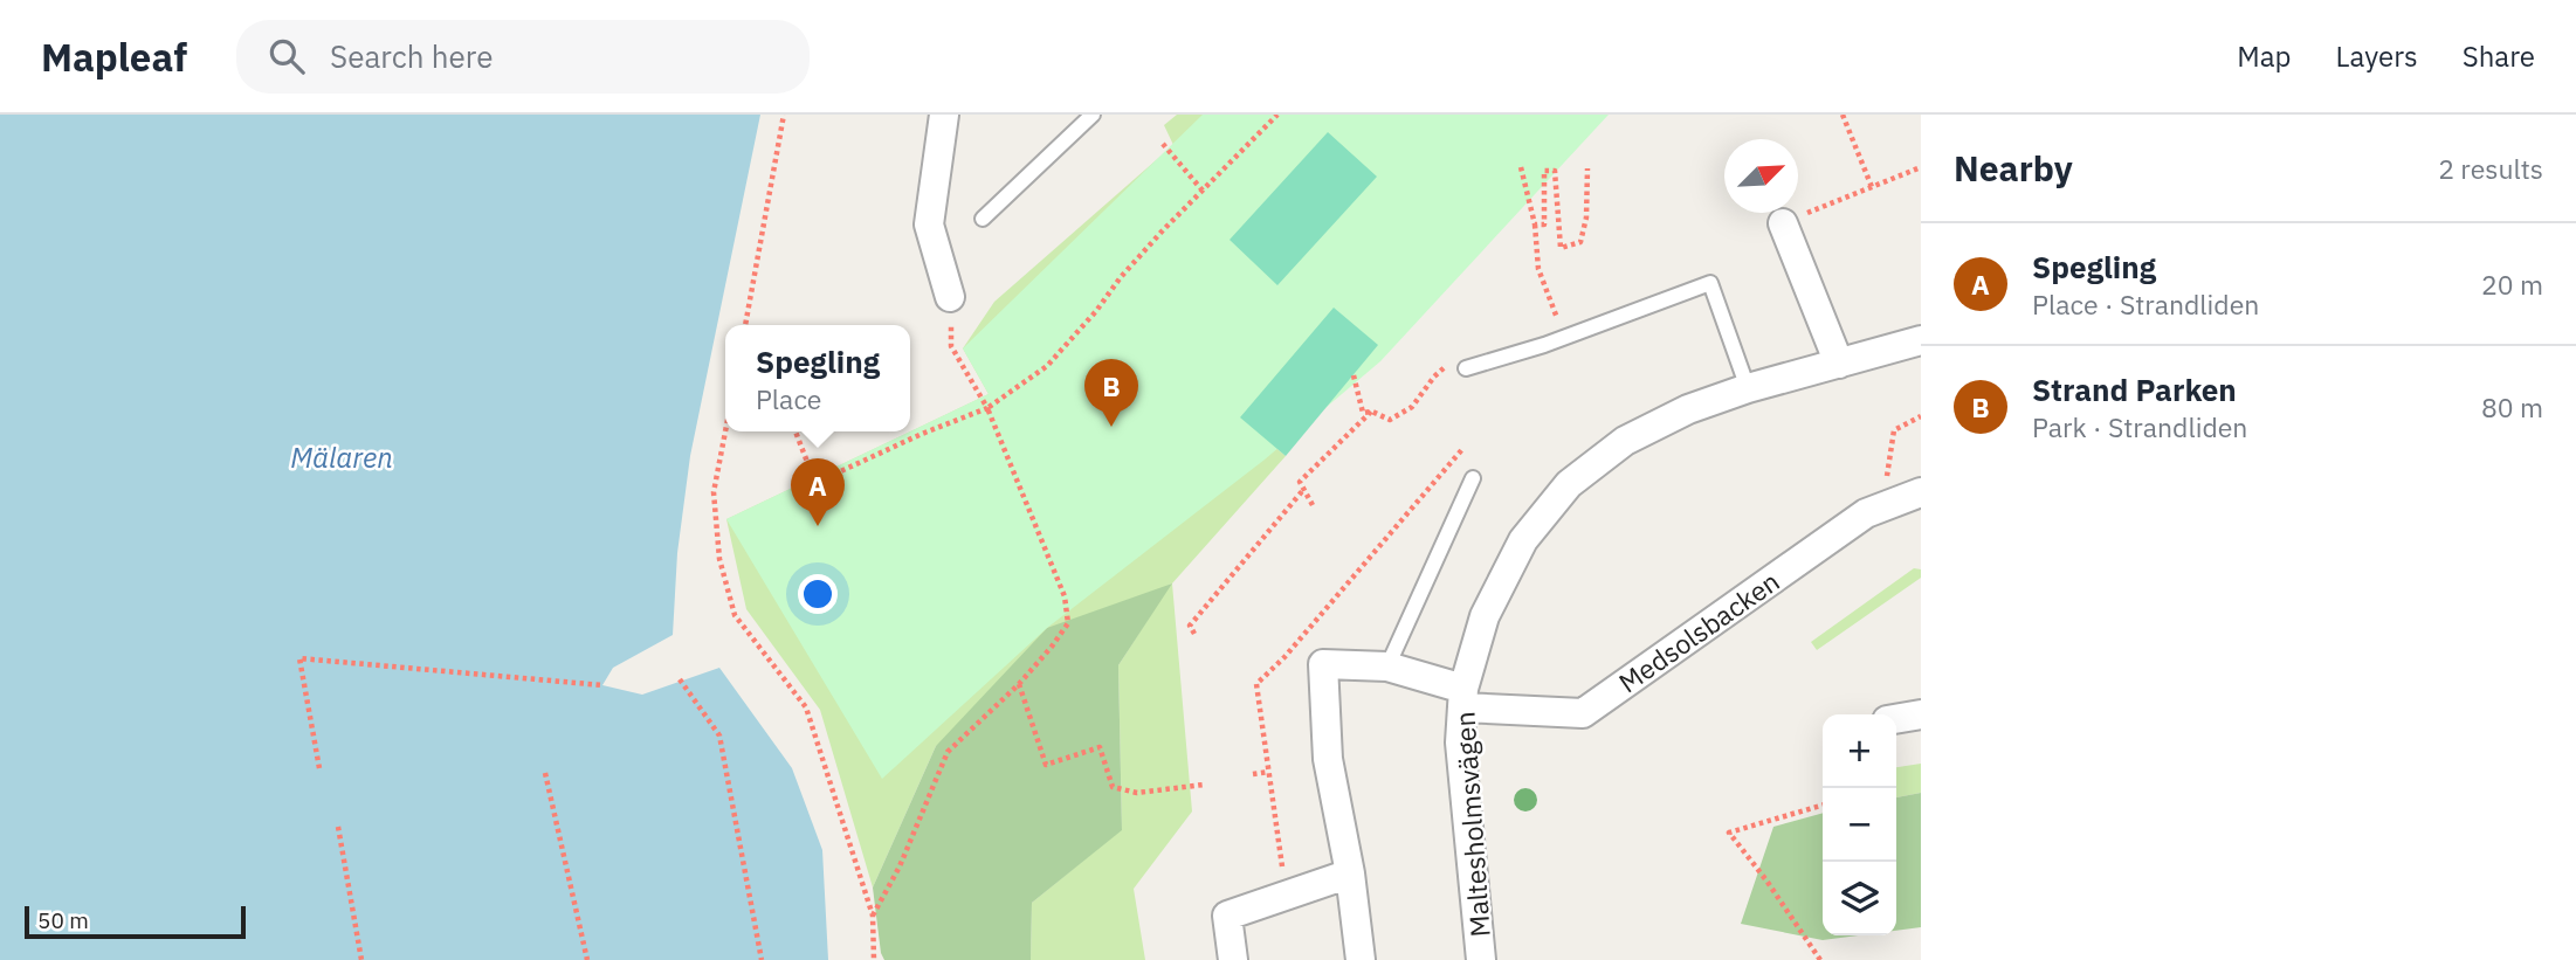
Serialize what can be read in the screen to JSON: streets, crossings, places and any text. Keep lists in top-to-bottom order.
{
  "streets": {
    "street": ["Medsolsbacken", "Maltesholmsvägen"]
  },
  "crossings": [
    ["Medsolsbacken", "Maltesholmsvägen"]
  ],
  "water": ["Mälaren"],
  "scale_bar": "50 m",
  "north": "top right",
  "page": {
    "header": "Mapleaf",
    "search": "Search here",
    "nav": ["Map", "Layers", "Share"],
    "heading": ["Nearby", "2 results"],
    "list": [
      {
        "mark": "A",
        "name": "Spegling",
        "note": "Place · Strandliden",
        "value": "20 m"
      },
      {
        "mark": "B",
        "name": "Strand Parken",
        "note": "Park · Strandliden",
        "value": "80 m"
      }
    ],
    "popup": ["Spegling", "Place"],
    "pins": ["B", "A"],
    "map_buttons": ["+", "−"],
    "scale": "50 m"
  }
}
